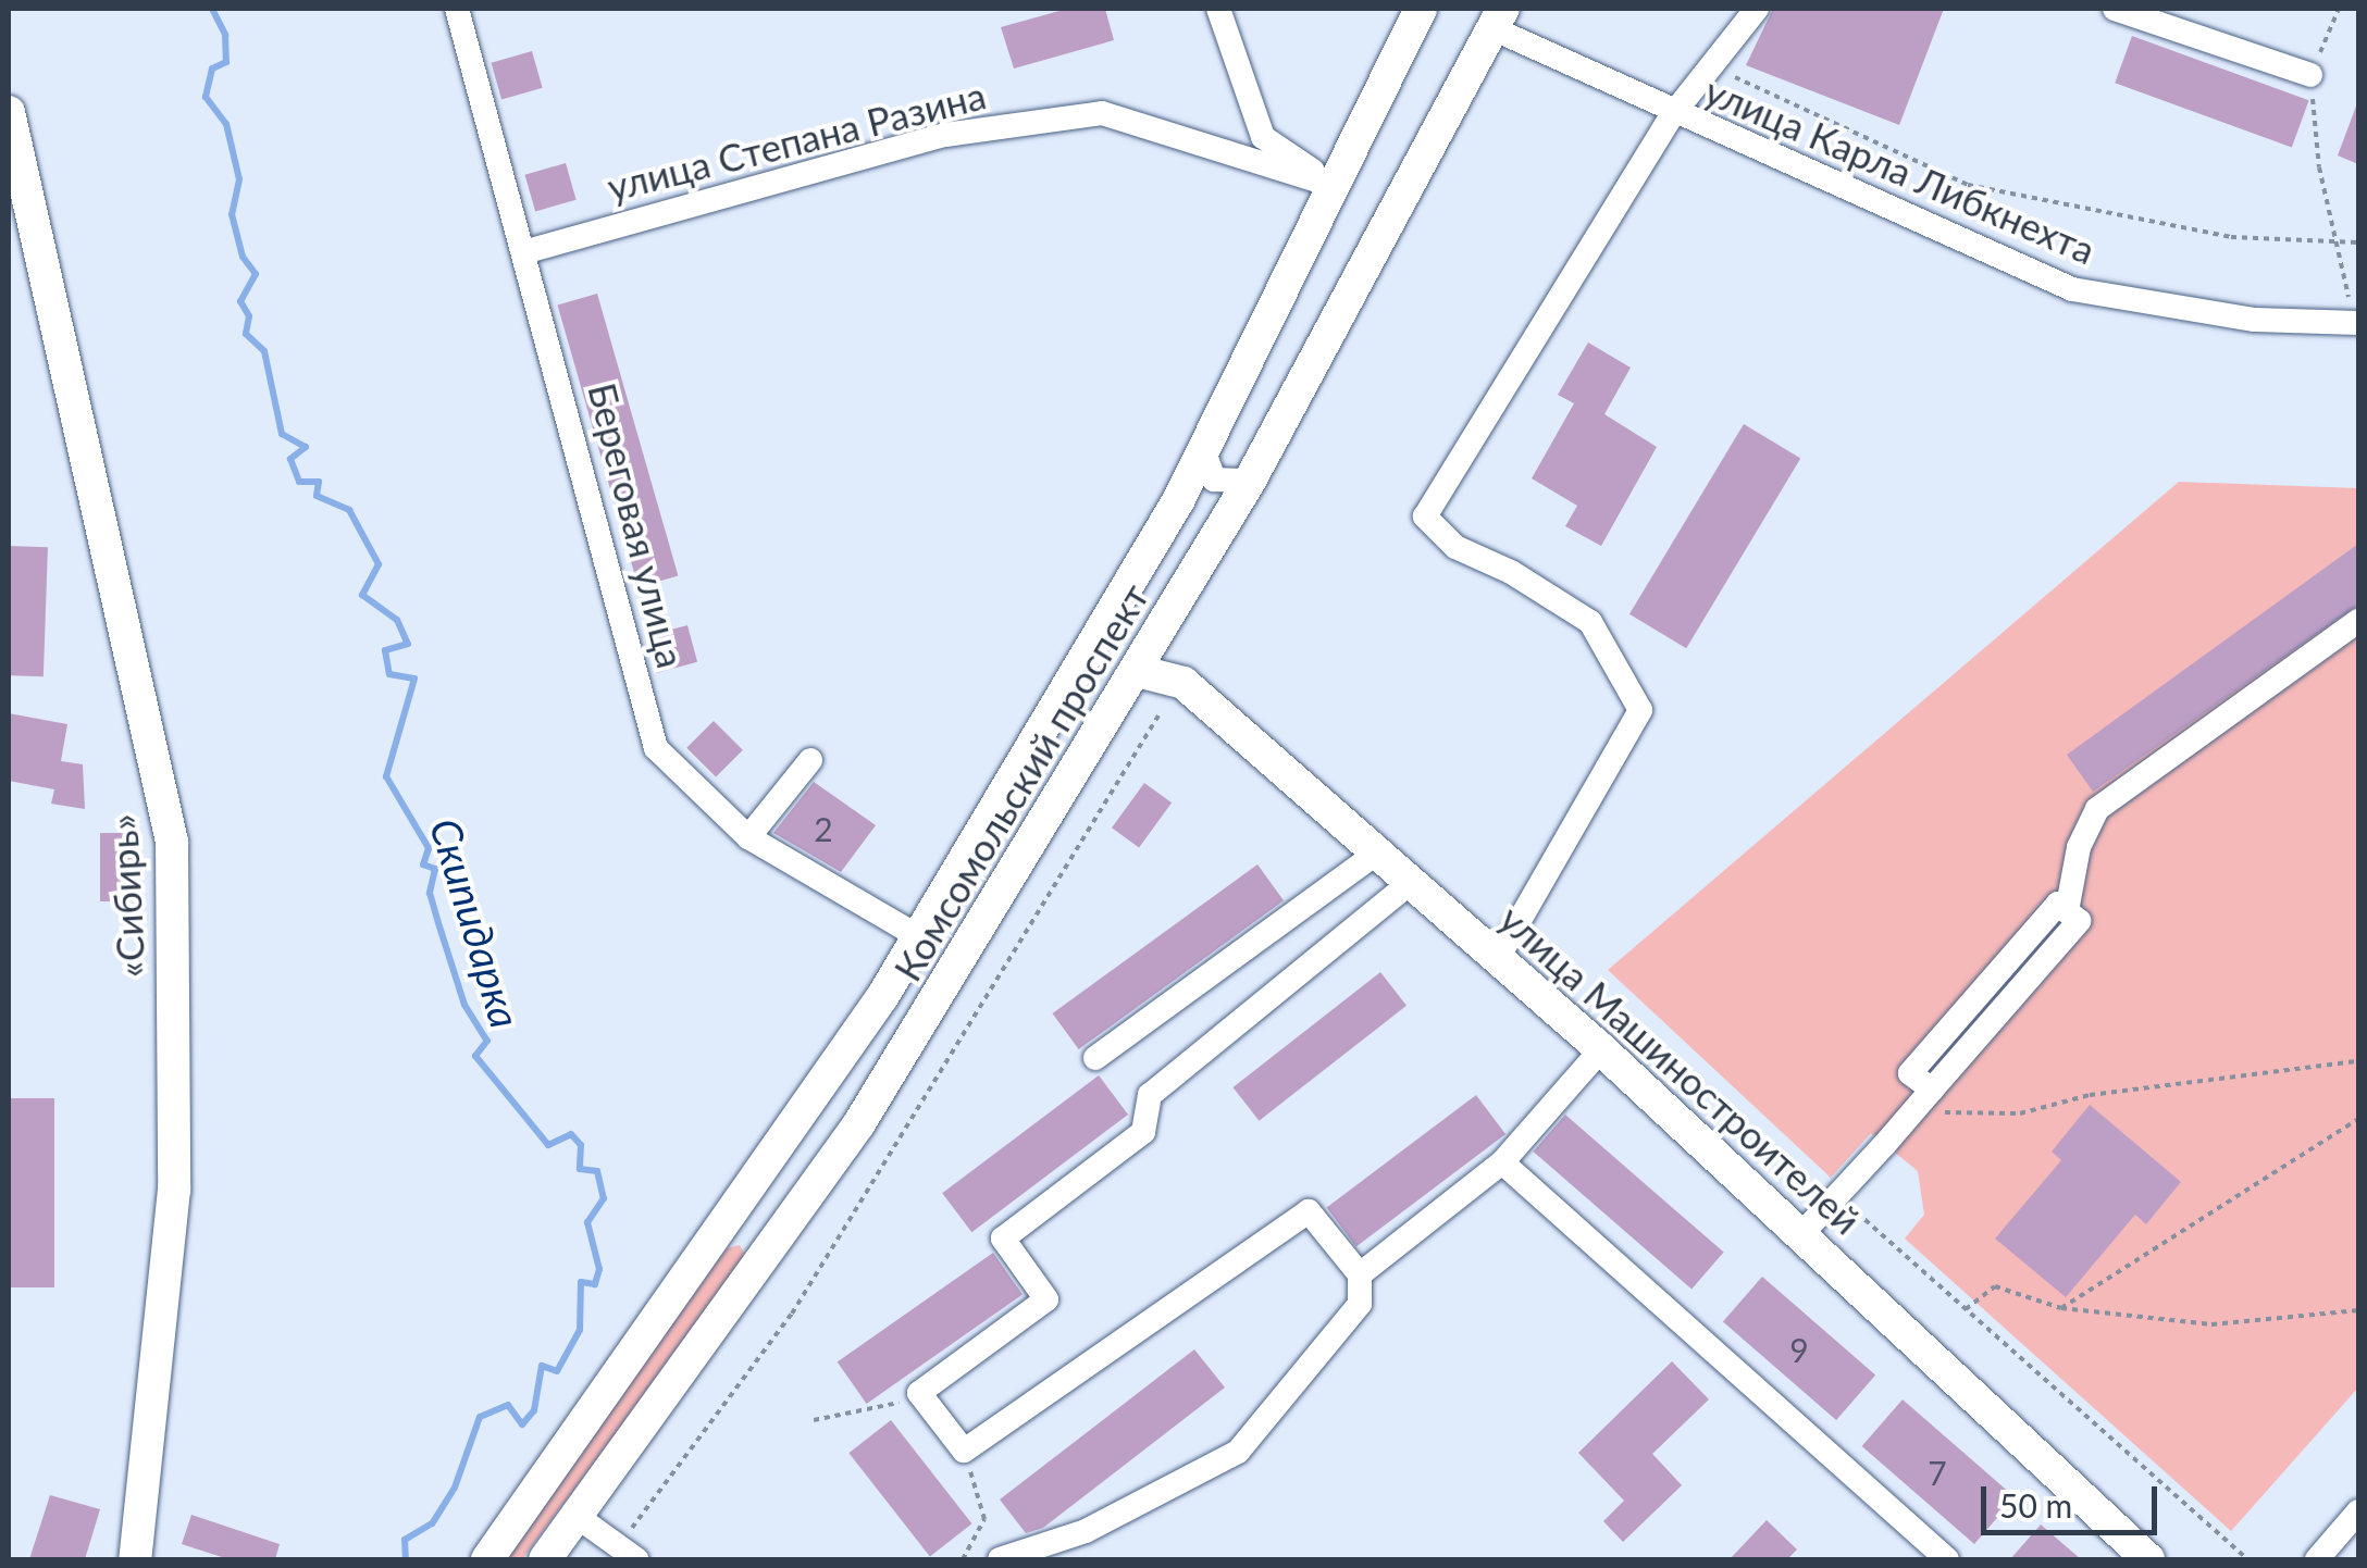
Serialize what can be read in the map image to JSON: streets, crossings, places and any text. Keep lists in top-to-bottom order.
{
  "streets": {
    "main road": ["Комсомольский проспект", "«Сибирь»", "улица Машиностроителей"],
    "street": ["улица Степана Разина", "улица Карла Либкнехта", "Береговая улица"]
  },
  "crossings": [
    ["улица Степана Разина", "Береговая улица"],
    ["улица Степана Разина", "Комсомольский проспект"],
    ["улица Карла Либкнехта", "Комсомольский проспект"],
    ["Береговая улица", "Комсомольский проспект"],
    ["Комсомольский проспект", "улица Машиностроителей"]
  ],
  "water": ["Скипидарка"],
  "house_numbers": ["2", "9", "7"],
  "scale_bar": "50 m"
}
